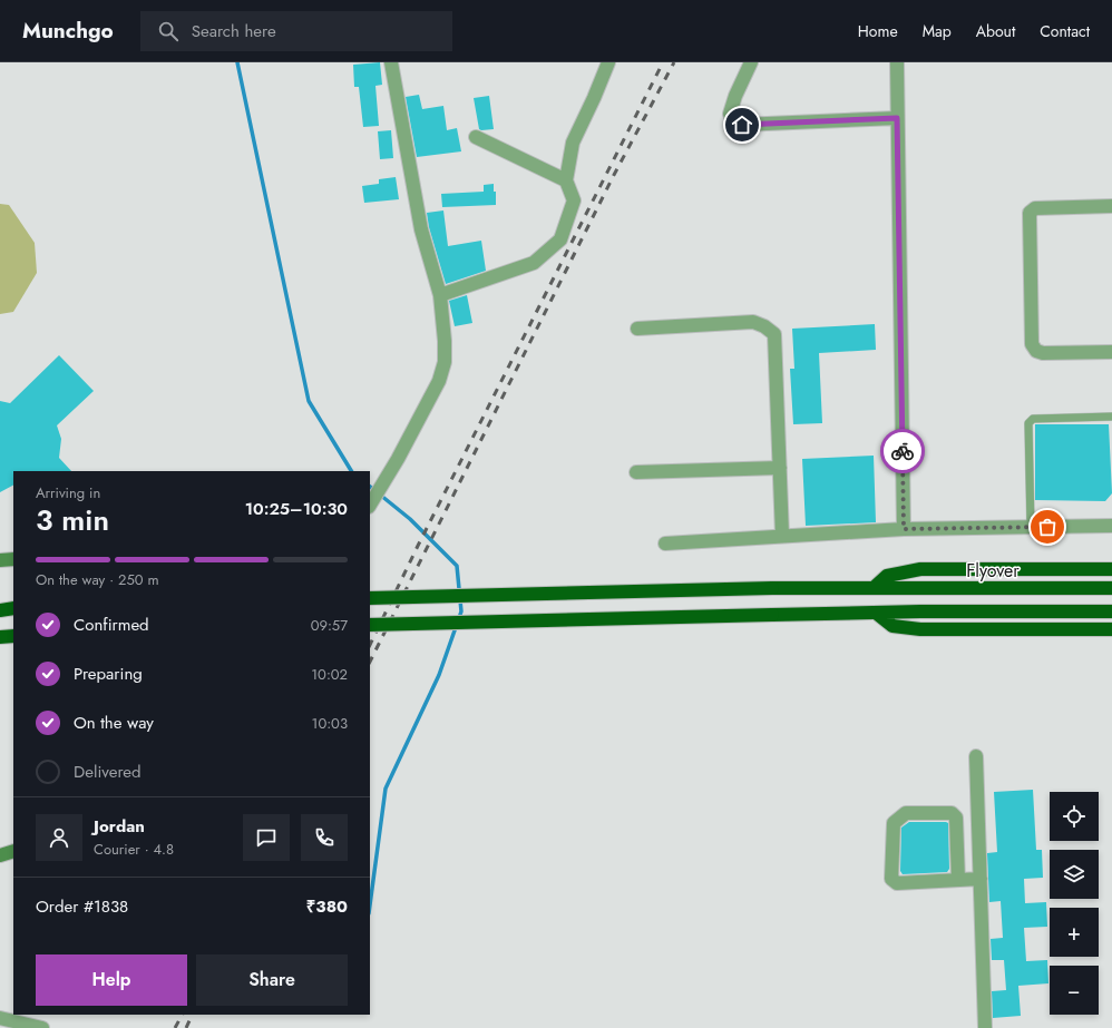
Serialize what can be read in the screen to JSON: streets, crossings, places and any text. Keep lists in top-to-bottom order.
{
  "streets": {
    "highway": ["Flyover"]
  },
  "page": {
    "header": "Munchgo",
    "search": "Search here",
    "nav": [
      "Home",
      "Map",
      "About",
      "Contact"
    ],
    "heading": ["3 min", "Arriving in", "10:25–10:30"],
    "panel": [
      "Jordan",
      "Courier · 4.8",
      "Order #1838",
      "₹380"
    ],
    "bar": "On the way · 250 m",
    "list": [
      ["Confirmed", "09:57"],
      ["Preparing", "10:02"],
      ["On the way", "10:03"],
      "Delivered"
    ],
    "map_buttons": ["+", "−"],
    "buttons": ["Help", "Share"]
  }
}
